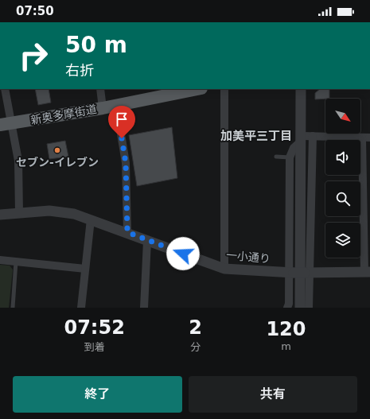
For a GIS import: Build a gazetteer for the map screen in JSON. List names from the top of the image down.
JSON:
{
  "streets": {
    "main road": ["新奥多摩街道"],
    "street": ["一小通り"]
  },
  "districts": ["加美平三丁目"],
  "places": ["セブン-イレブン"],
  "north": "bottom right",
  "page": {
    "status": "07:50",
    "turn": ["50 m", "右折"],
    "eta": [
      "07:52",
      "到着",
      "2",
      "分",
      "120",
      "m"
    ],
    "buttons": ["終了", "共有"]
  }
}
